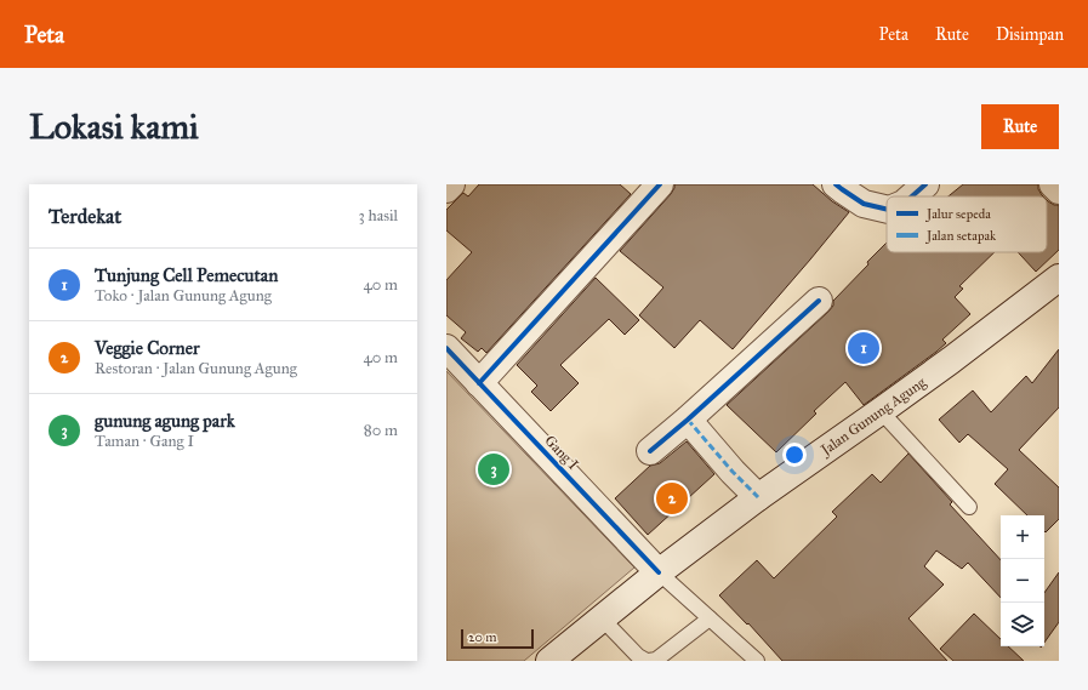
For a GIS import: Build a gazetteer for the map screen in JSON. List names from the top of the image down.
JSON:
{
  "streets": {
    "street": ["Jalan Gunung Agung", "Gang I"]
  },
  "crossings": [
    ["Jalan Gunung Agung", "Gang I"]
  ],
  "legend": ["Jalur sepeda", "Jalan setapak"],
  "scale_bar": "20 m",
  "page": {
    "header": "Peta",
    "nav": ["Peta", "Rute", "Disimpan"],
    "buttons": "Rute",
    "title": "Lokasi kami",
    "heading": ["Terdekat", "3 hasil"],
    "list": [
      {
        "mark": "1",
        "name": "Tunjung Cell Pemecutan",
        "note": "Toko · Jalan Gunung Agung",
        "value": "40 m"
      },
      {
        "mark": "2",
        "name": "Veggie Corner",
        "note": "Restoran · Jalan Gunung Agung",
        "value": "40 m"
      },
      {
        "mark": "3",
        "name": "gunung agung park",
        "note": "Taman · Gang I",
        "value": "80 m"
      }
    ],
    "pins": ["1", "3", "2"],
    "map_buttons": ["+", "−"],
    "scale": "20 m"
  }
}
